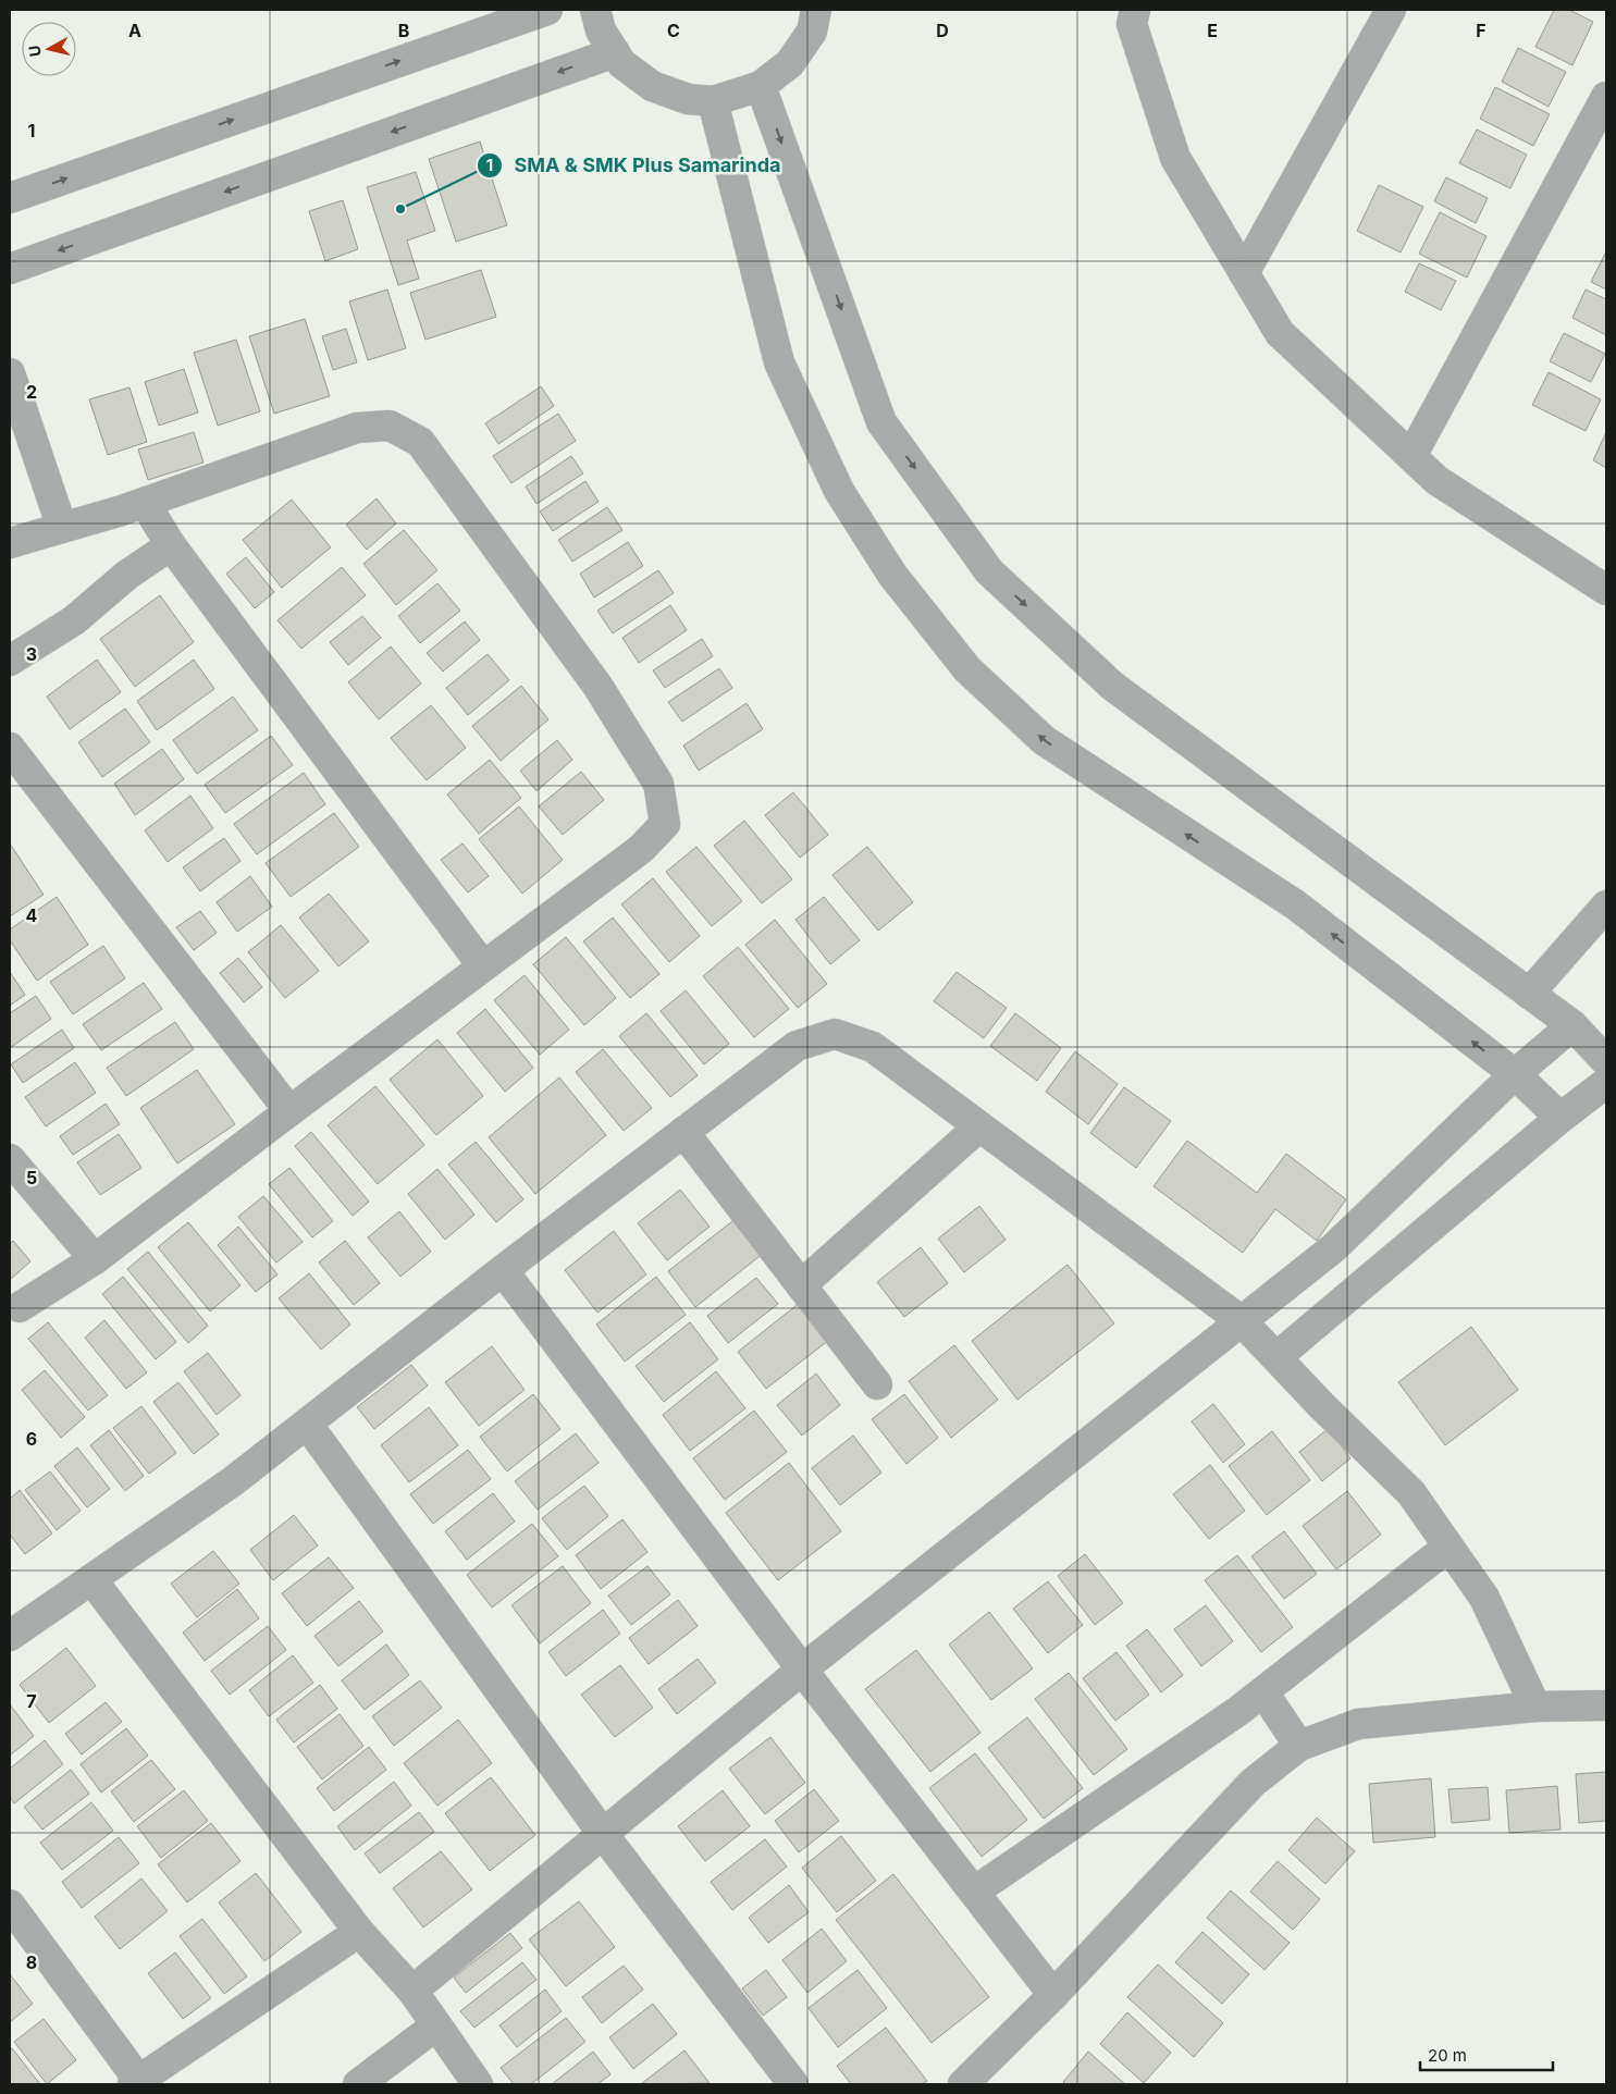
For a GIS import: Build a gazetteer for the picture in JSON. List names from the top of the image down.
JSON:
{
  "places": ["SMA & SMK Plus Samarinda"],
  "scale_bar": "20 m",
  "north": "left",
  "grid": {
    "columns": [
      "A",
      "B",
      "C",
      "D",
      "E",
      "F"
    ],
    "rows": [
      "1",
      "2",
      "3",
      "4",
      "5",
      "6",
      "7",
      "8"
    ]
  }
}
